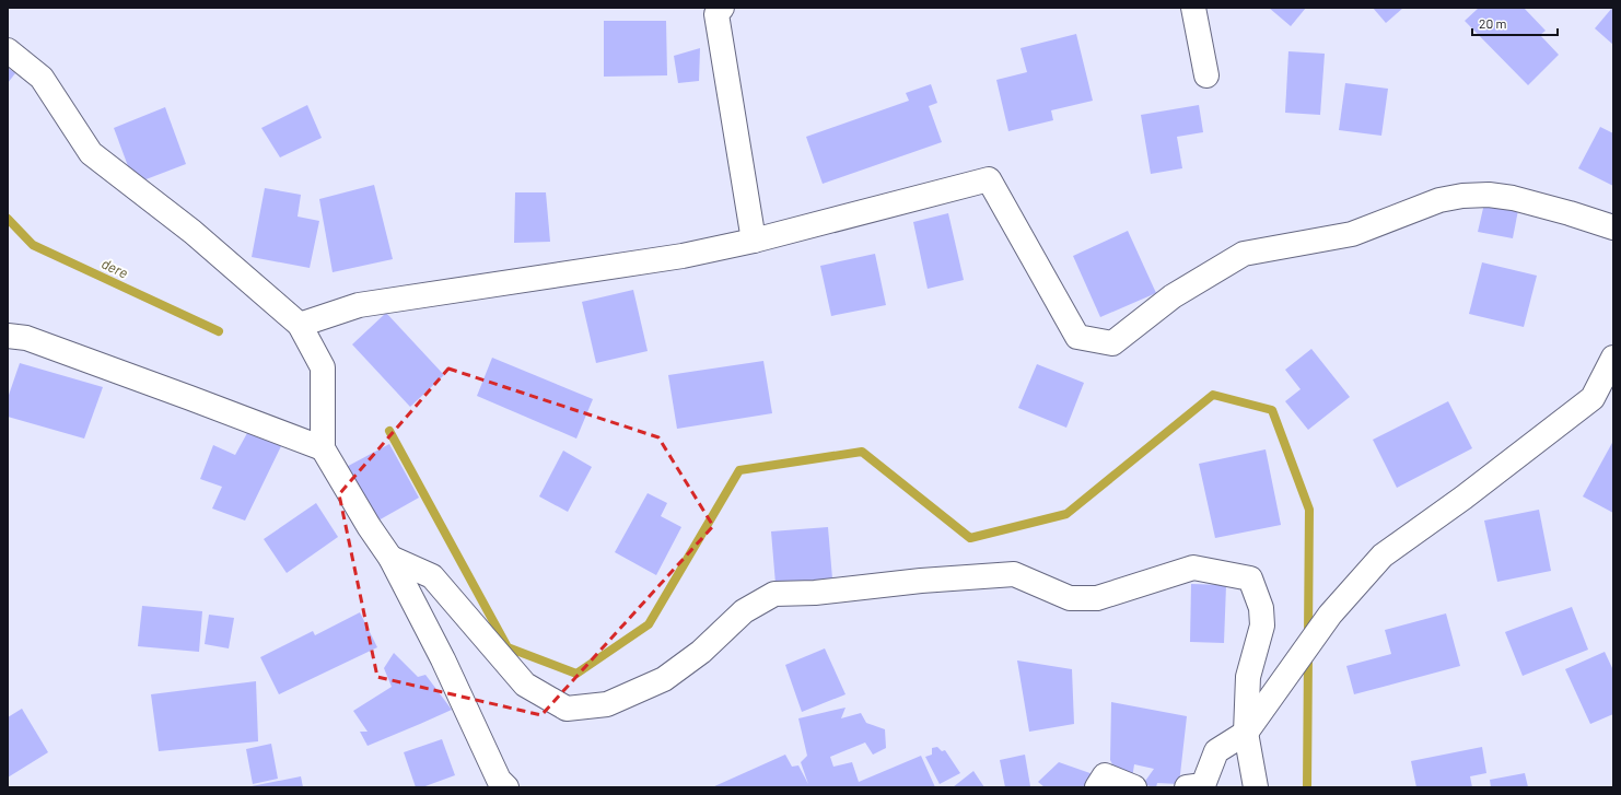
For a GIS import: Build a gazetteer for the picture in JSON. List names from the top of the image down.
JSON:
{
  "water": ["dere"],
  "scale_bar": "20 m"
}
